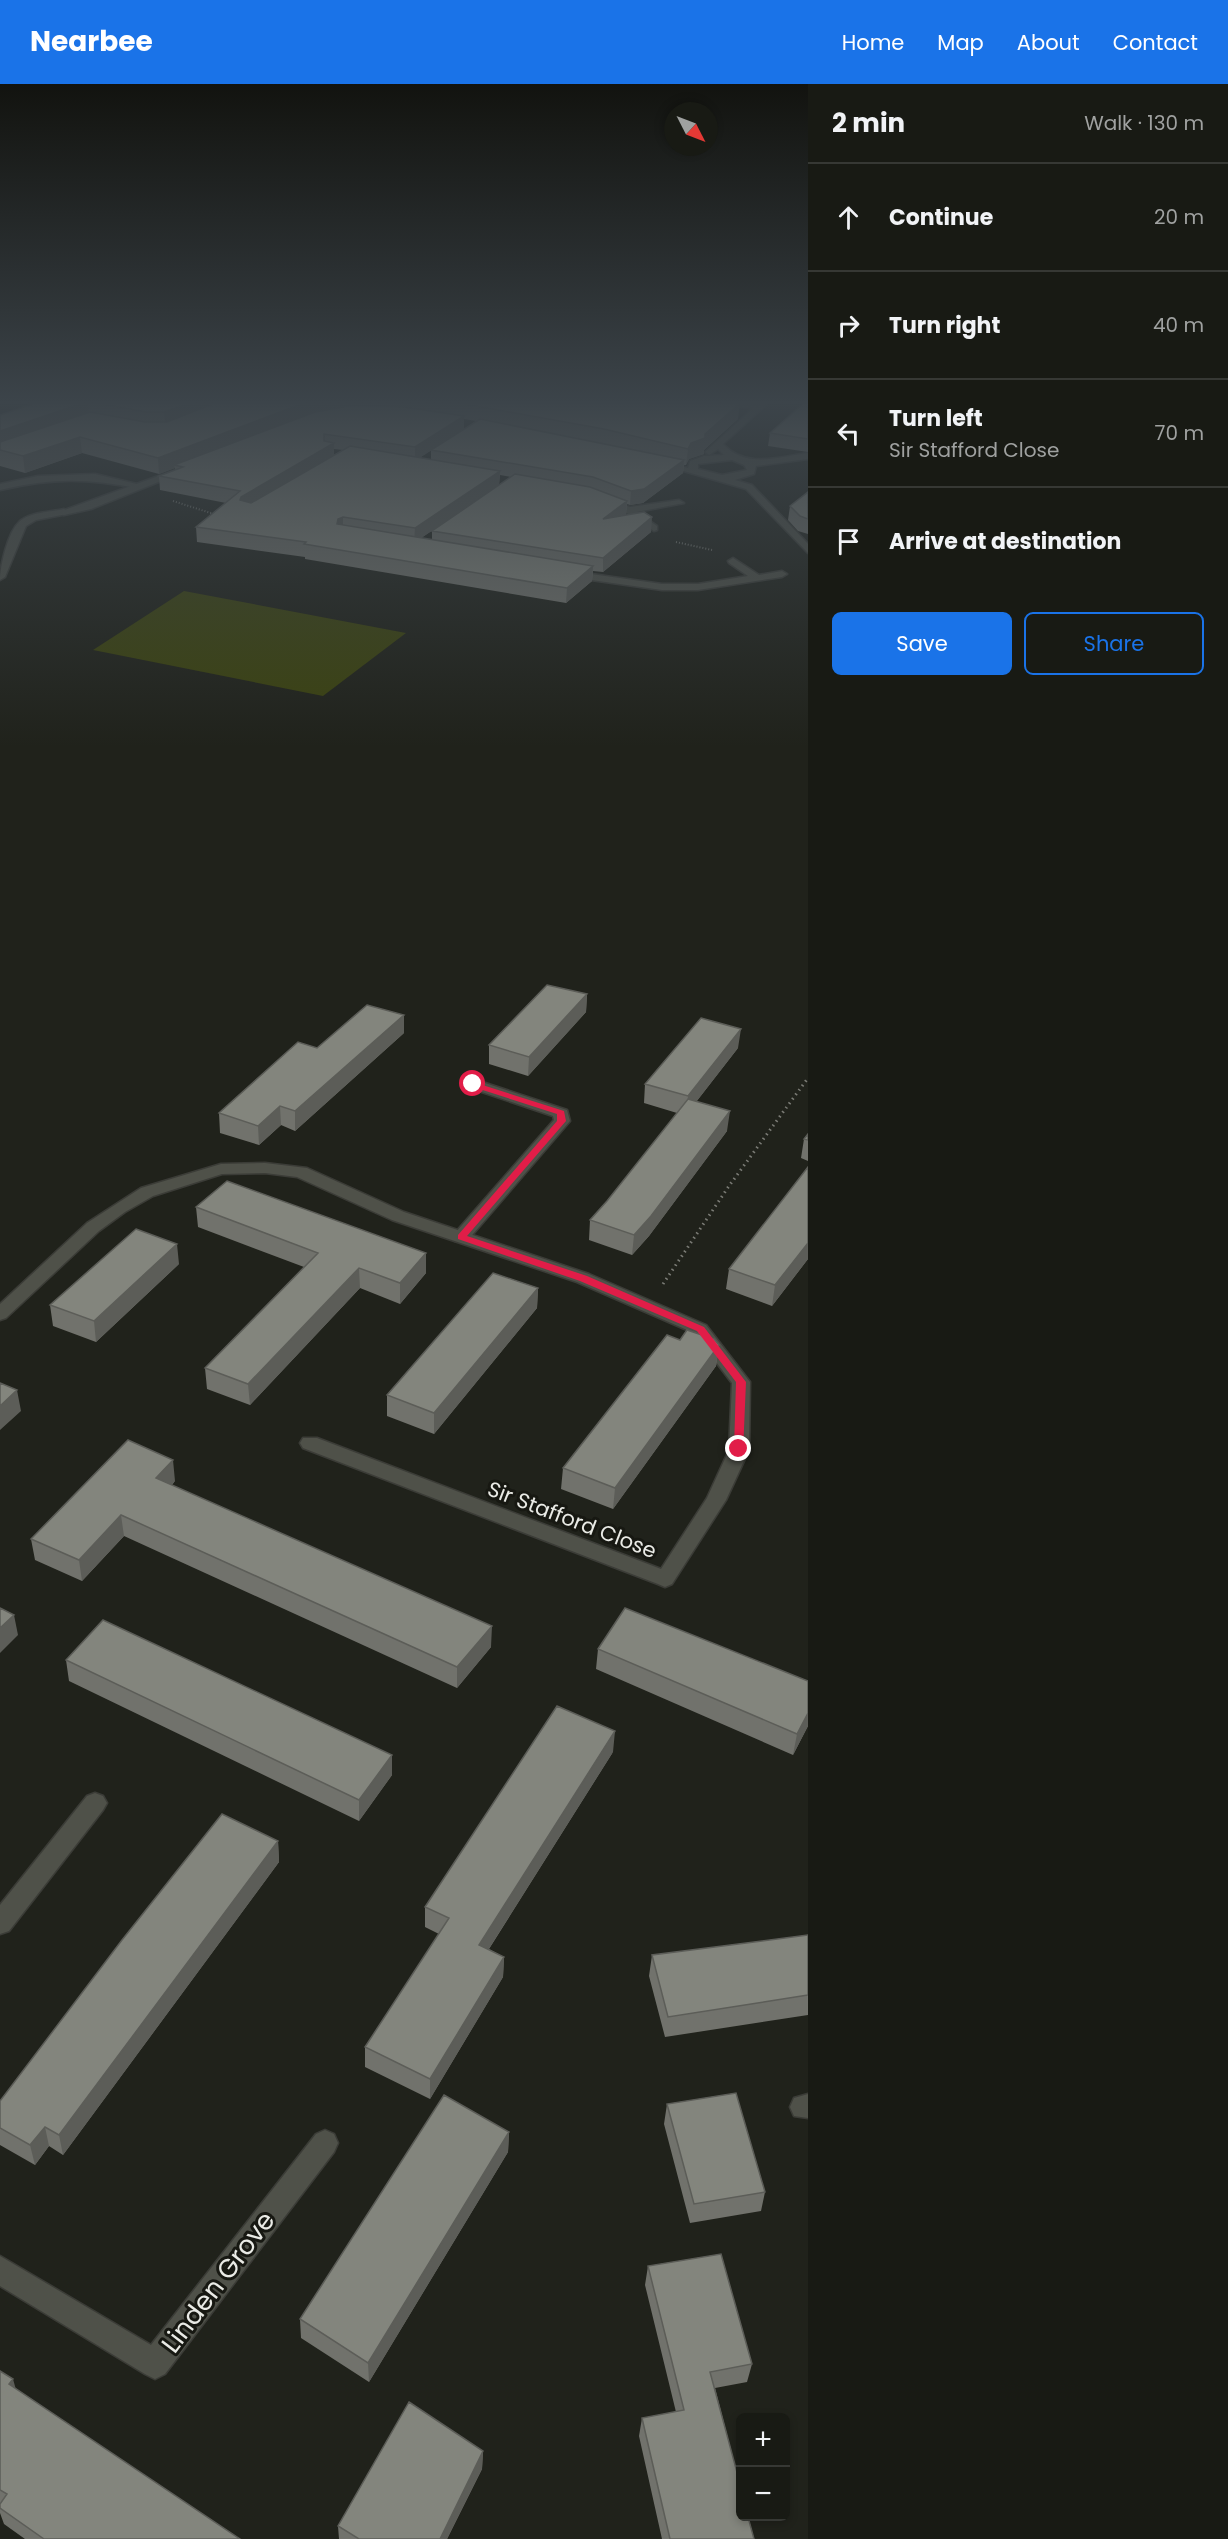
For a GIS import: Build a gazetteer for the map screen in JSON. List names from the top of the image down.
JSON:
{
  "streets": {
    "street": ["Sir Stafford Close", "Linden Grove"]
  },
  "north": "bottom right",
  "page": {
    "header": "Nearbee",
    "nav": [
      "Home",
      "Map",
      "About",
      "Contact"
    ],
    "heading": ["2 min", "Walk · 130 m"],
    "list": [
      ["Continue", "20 m"],
      ["Turn right", "40 m"],
      ["Turn left", "Sir Stafford Close", "70 m"],
      "Arrive at destination"
    ],
    "buttons": ["Save", "Share"],
    "map_buttons": ["+", "−"]
  }
}
